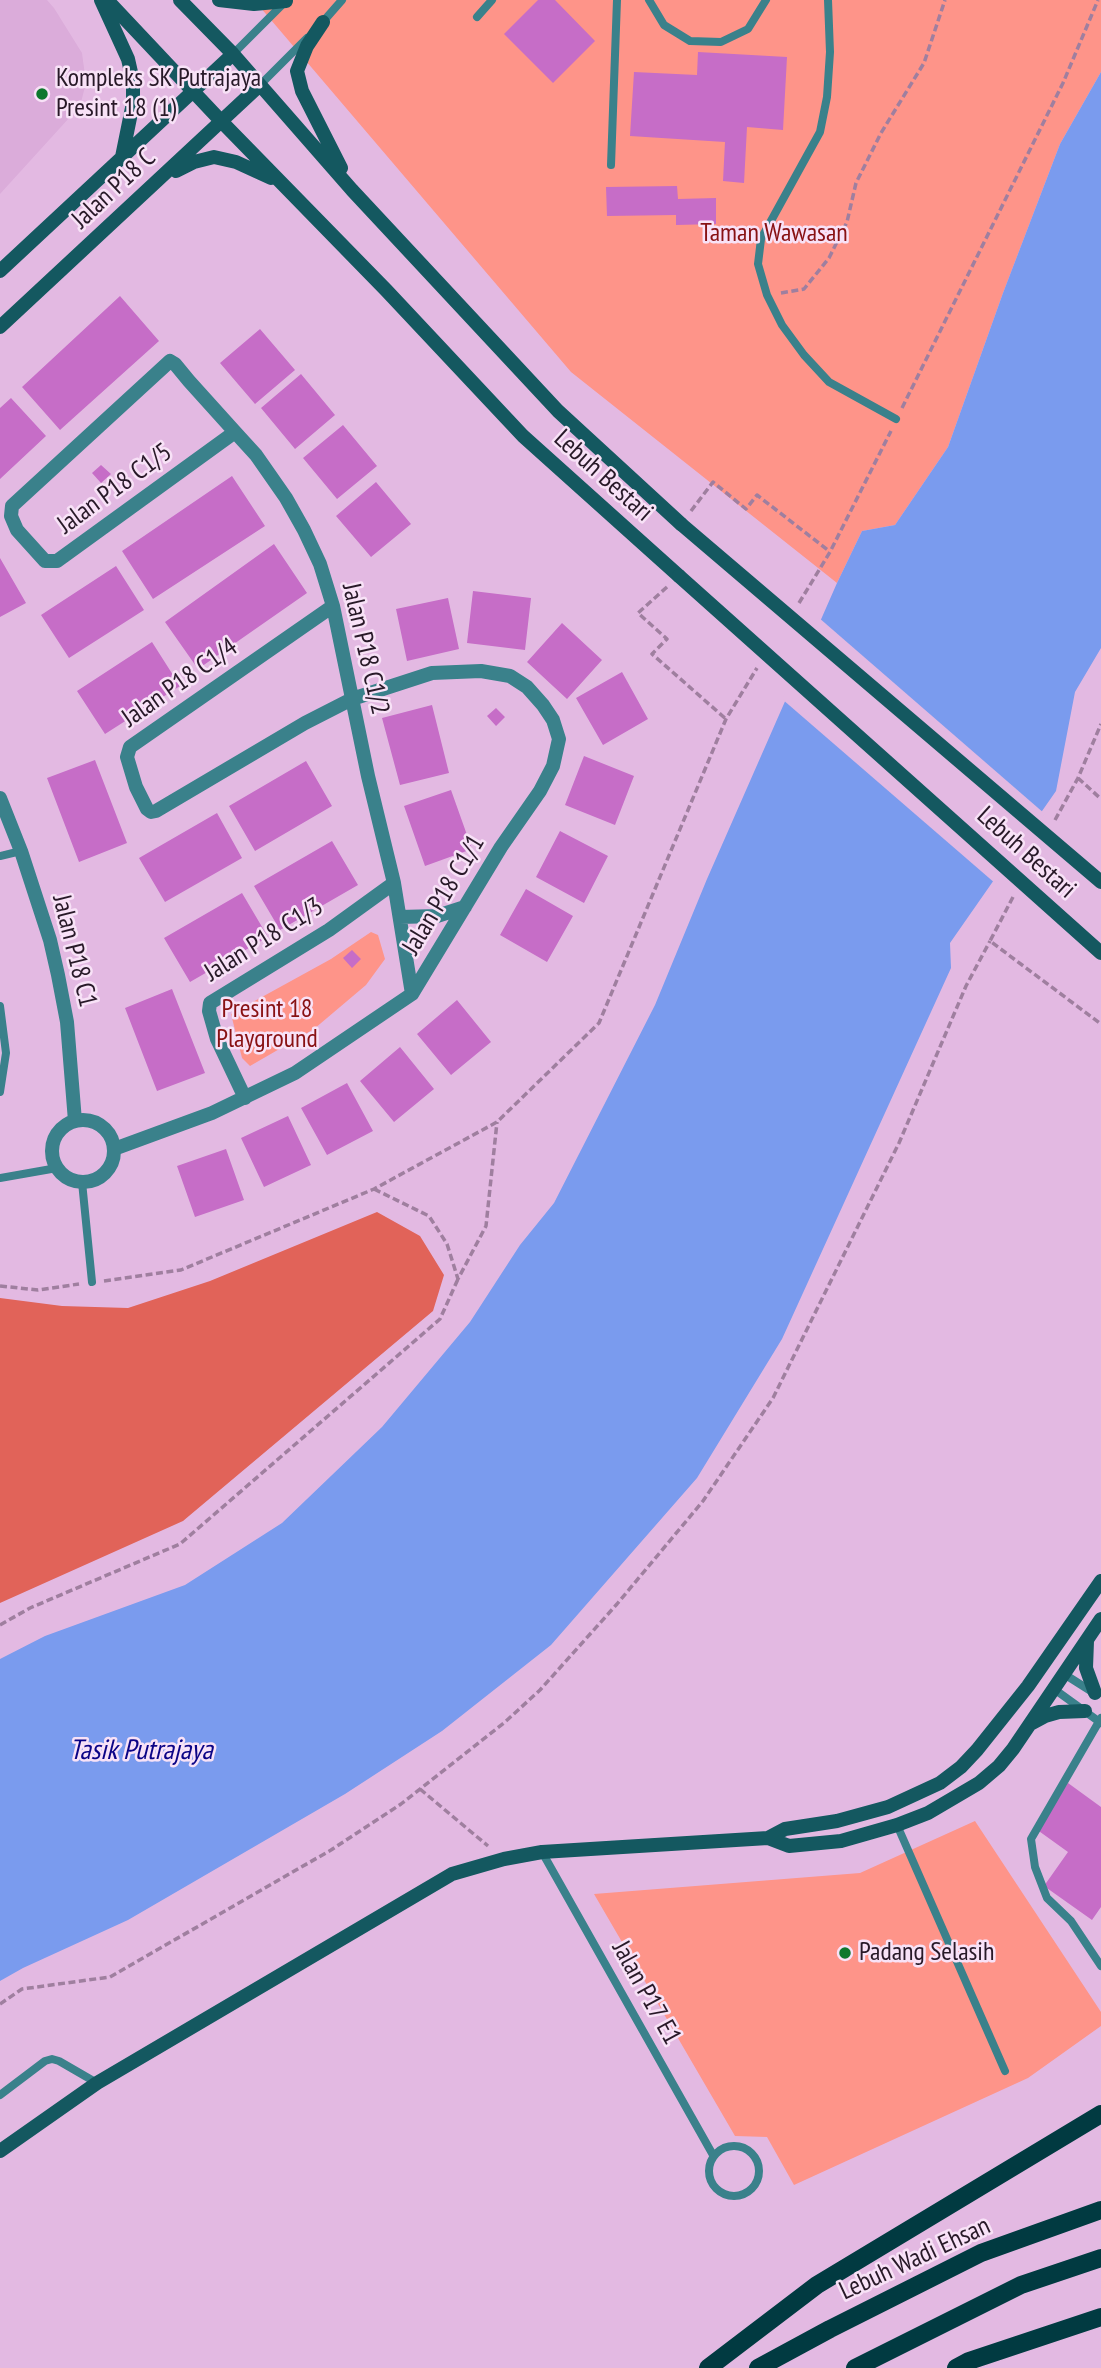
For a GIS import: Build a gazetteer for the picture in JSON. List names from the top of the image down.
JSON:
{
  "streets": {
    "main road": ["Jalan P18 C", "Lebuh Bestari", "Lebuh Wadi Ehsan"],
    "street": [
      "Jalan P18 C1/5",
      "Jalan P18 C1/2",
      "Jalan P18 C1/4",
      "Jalan P18 C1/1",
      "Jalan P18 C1/3",
      "Jalan P18 C1"
    ],
    "lane": ["Jalan P17 E1"]
  },
  "crossings": [
    ["Jalan P18 C", "Lebuh Bestari"],
    ["Jalan P18 C1/5", "Jalan P18 C1/2"],
    ["Jalan P18 C1/2", "Jalan P18 C1/4"],
    ["Jalan P18 C1/2", "Jalan P18 C1/1"],
    ["Jalan P18 C1/2", "Jalan P18 C1/3"],
    ["Jalan P18 C1/4", "Jalan P18 C1/1"],
    ["Jalan P18 C1/1", "Jalan P18 C1/3"],
    ["Jalan P18 C1/1", "Jalan P18 C1"]
  ],
  "water": ["Tasik Putrajaya"],
  "parks": ["Taman Wawasan", "Presint 18 Playground"],
  "places": ["Kompleks SK Putrajaya Presint 18 (1)", "Padang Selasih"]
}
